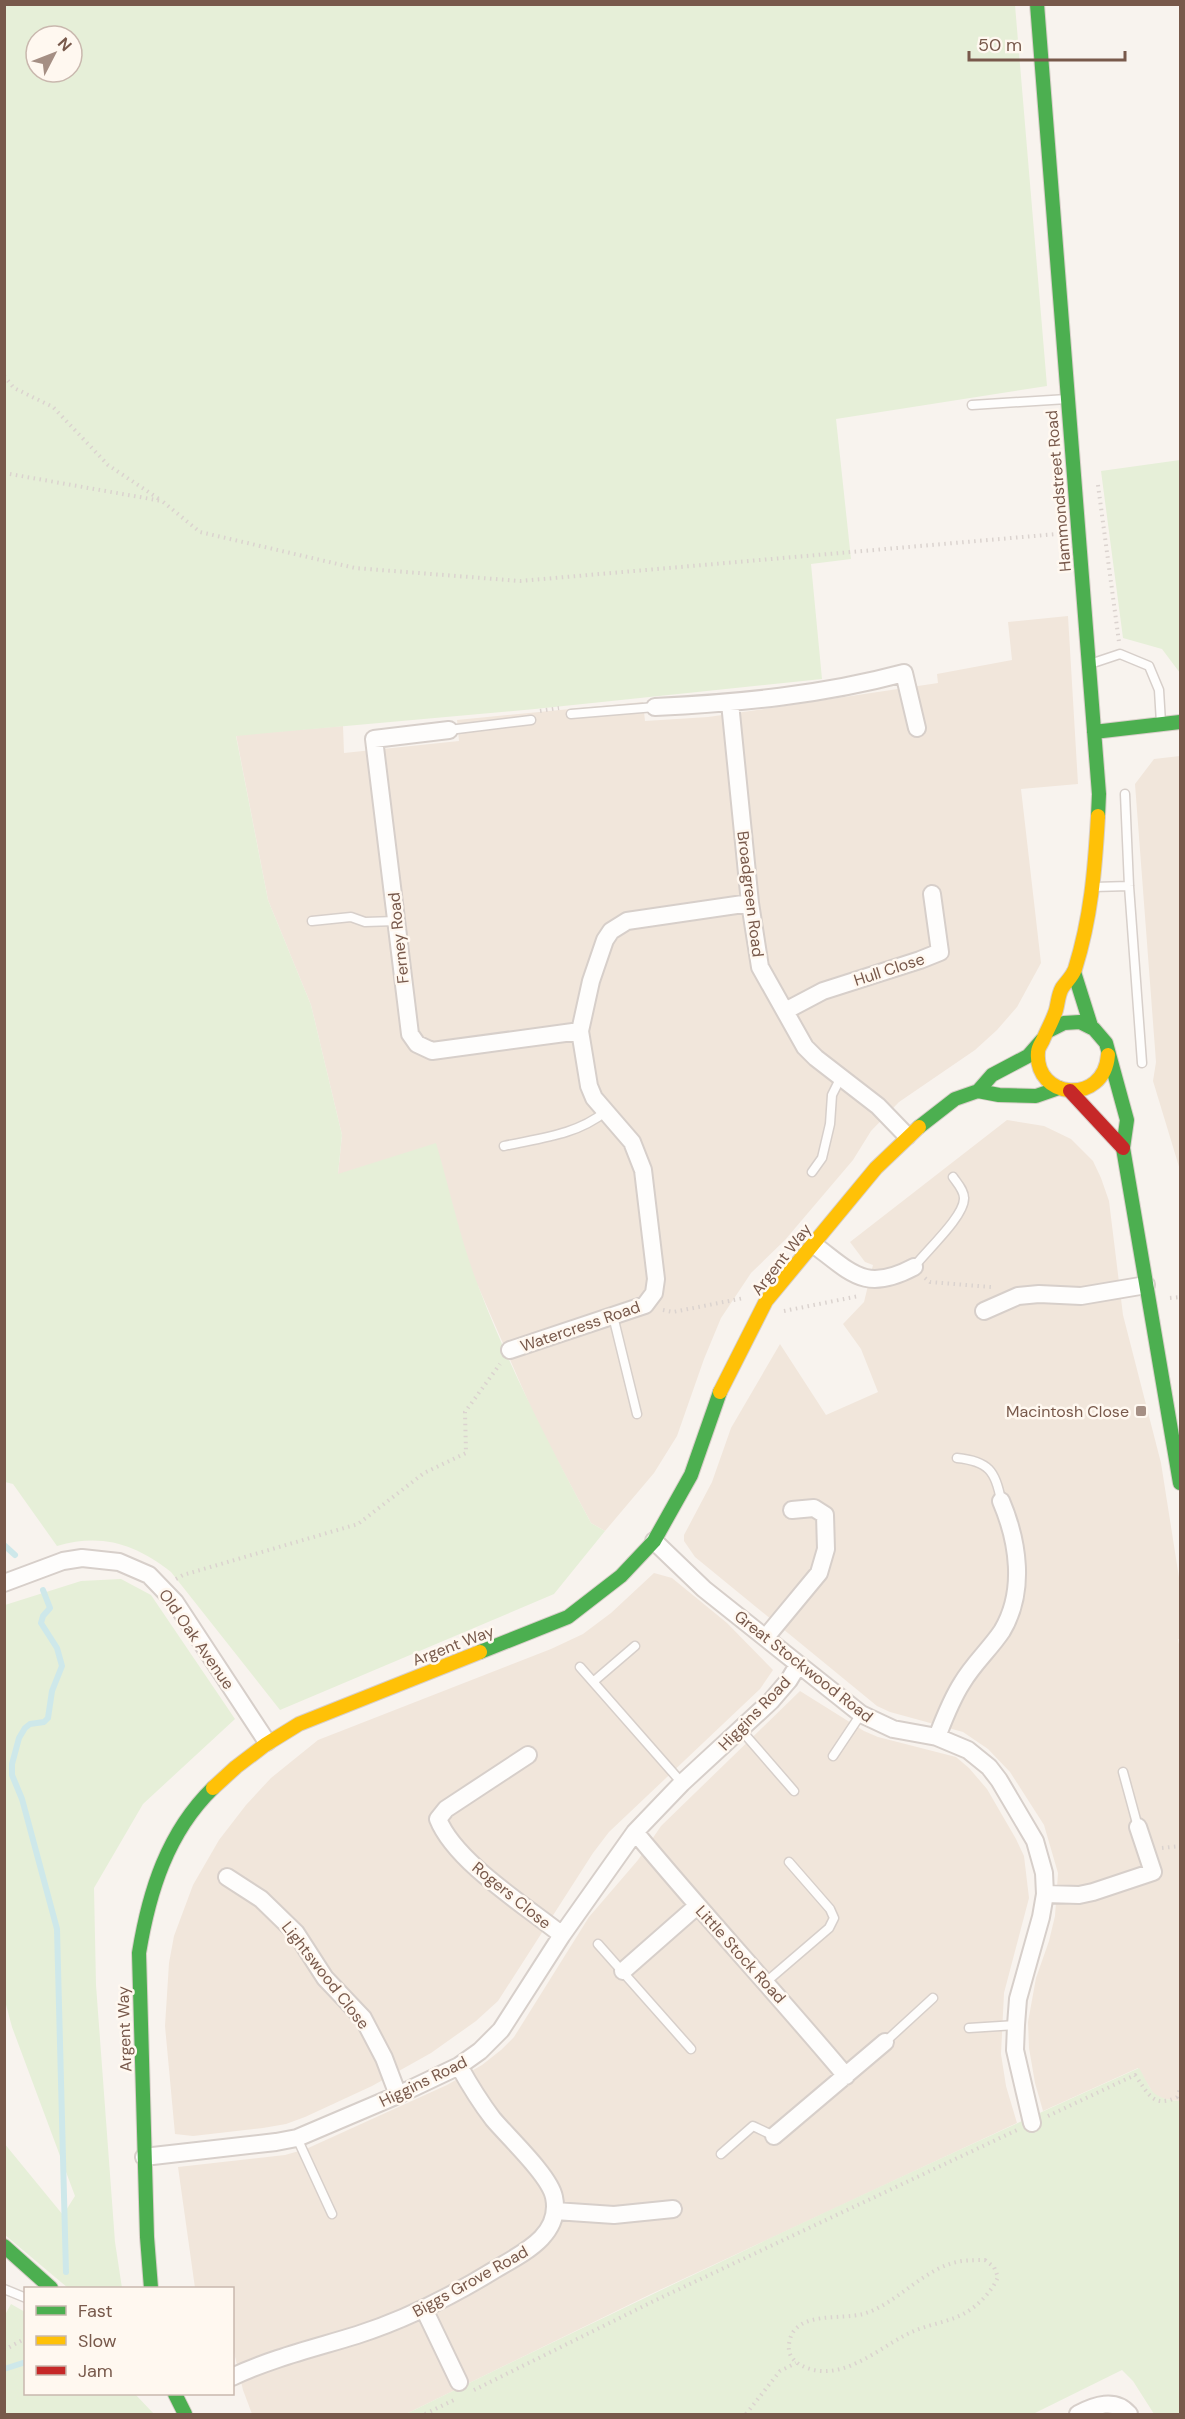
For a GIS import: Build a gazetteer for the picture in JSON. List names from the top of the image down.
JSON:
{
  "streets": {
    "street": [
      "Hammondstreet Road",
      "Broadgreen Road",
      "Ferney Road",
      "Hull Close",
      "Argent Way",
      "Watercress Road",
      "Old Oak Avenue",
      "Great Stockwood Road",
      "Higgins Road",
      "Rogers Close",
      "Little Stock Road",
      "Lightswood Close",
      "Biggs Grove Road"
    ]
  },
  "crossings": [
    ["Hammondstreet Road", "Argent Way"],
    ["Broadgreen Road", "Hull Close"],
    ["Broadgreen Road", "Argent Way"],
    ["Broadgreen Road", "Watercress Road"],
    ["Ferney Road", "Watercress Road"],
    ["Argent Way", "Old Oak Avenue"],
    ["Argent Way", "Great Stockwood Road"],
    ["Argent Way", "Higgins Road"],
    ["Great Stockwood Road", "Higgins Road"],
    ["Higgins Road", "Rogers Close"],
    ["Higgins Road", "Little Stock Road"],
    ["Higgins Road", "Lightswood Close"]
  ],
  "places": {
    "transit": ["Macintosh Close"]
  },
  "legend": ["Fast", "Slow", "Jam"],
  "scale_bar": "50 m",
  "north": "top right"
}
